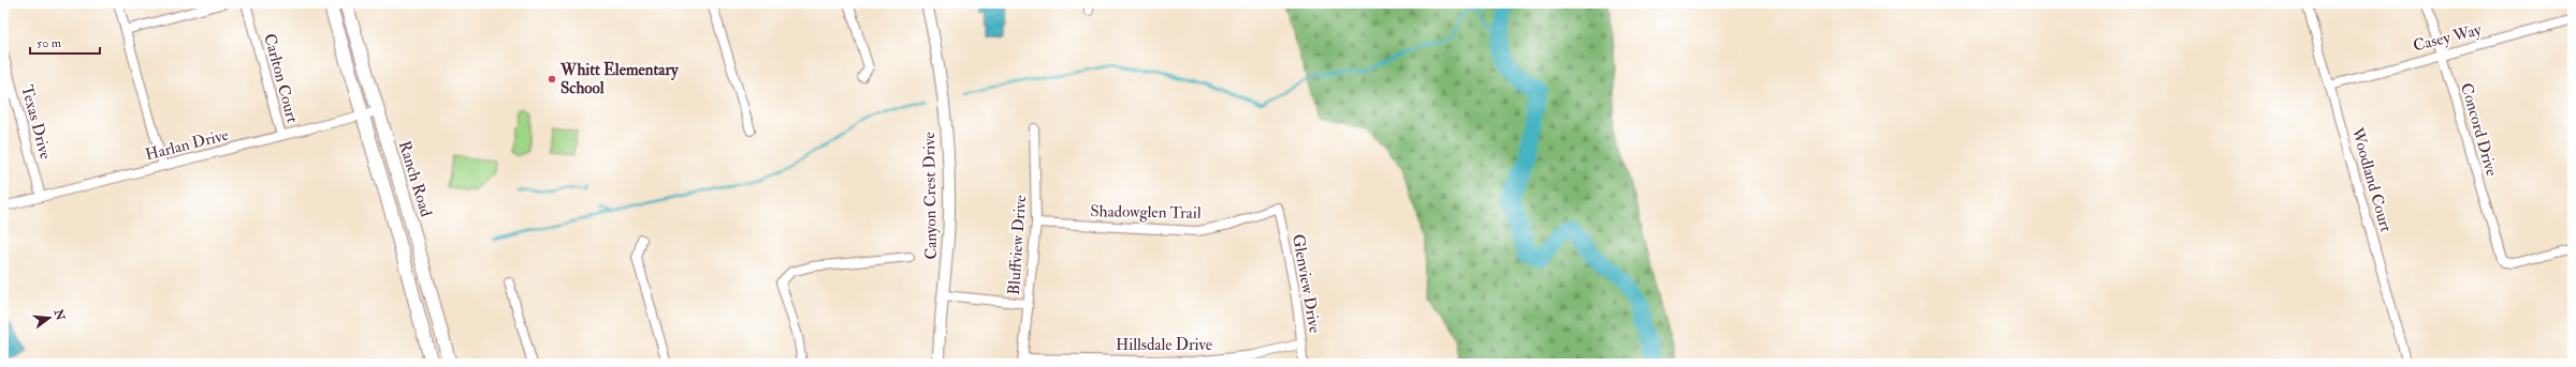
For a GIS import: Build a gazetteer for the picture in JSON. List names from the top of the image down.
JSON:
{
  "streets": {
    "main road": ["Ranch Road"],
    "street": [
      "Casey Way",
      "Carlton Court",
      "Texas Drive",
      "Concord Drive",
      "Harlan Drive",
      "Woodland Court",
      "Canyon Crest Drive",
      "Shadowglen Trail",
      "Bluffview Drive",
      "Glenview Drive",
      "Hillsdale Drive"
    ]
  },
  "crossings": [
    ["Casey Way", "Concord Drive"],
    ["Casey Way", "Woodland Court"],
    ["Carlton Court", "Harlan Drive"],
    ["Texas Drive", "Harlan Drive"],
    ["Harlan Drive", "Ranch Road"],
    ["Shadowglen Trail", "Bluffview Drive"],
    ["Shadowglen Trail", "Glenview Drive"],
    ["Bluffview Drive", "Hillsdale Drive"],
    ["Glenview Drive", "Hillsdale Drive"]
  ],
  "places": ["Whitt Elementary School"],
  "scale_bar": "50 m",
  "north": "right"
}
